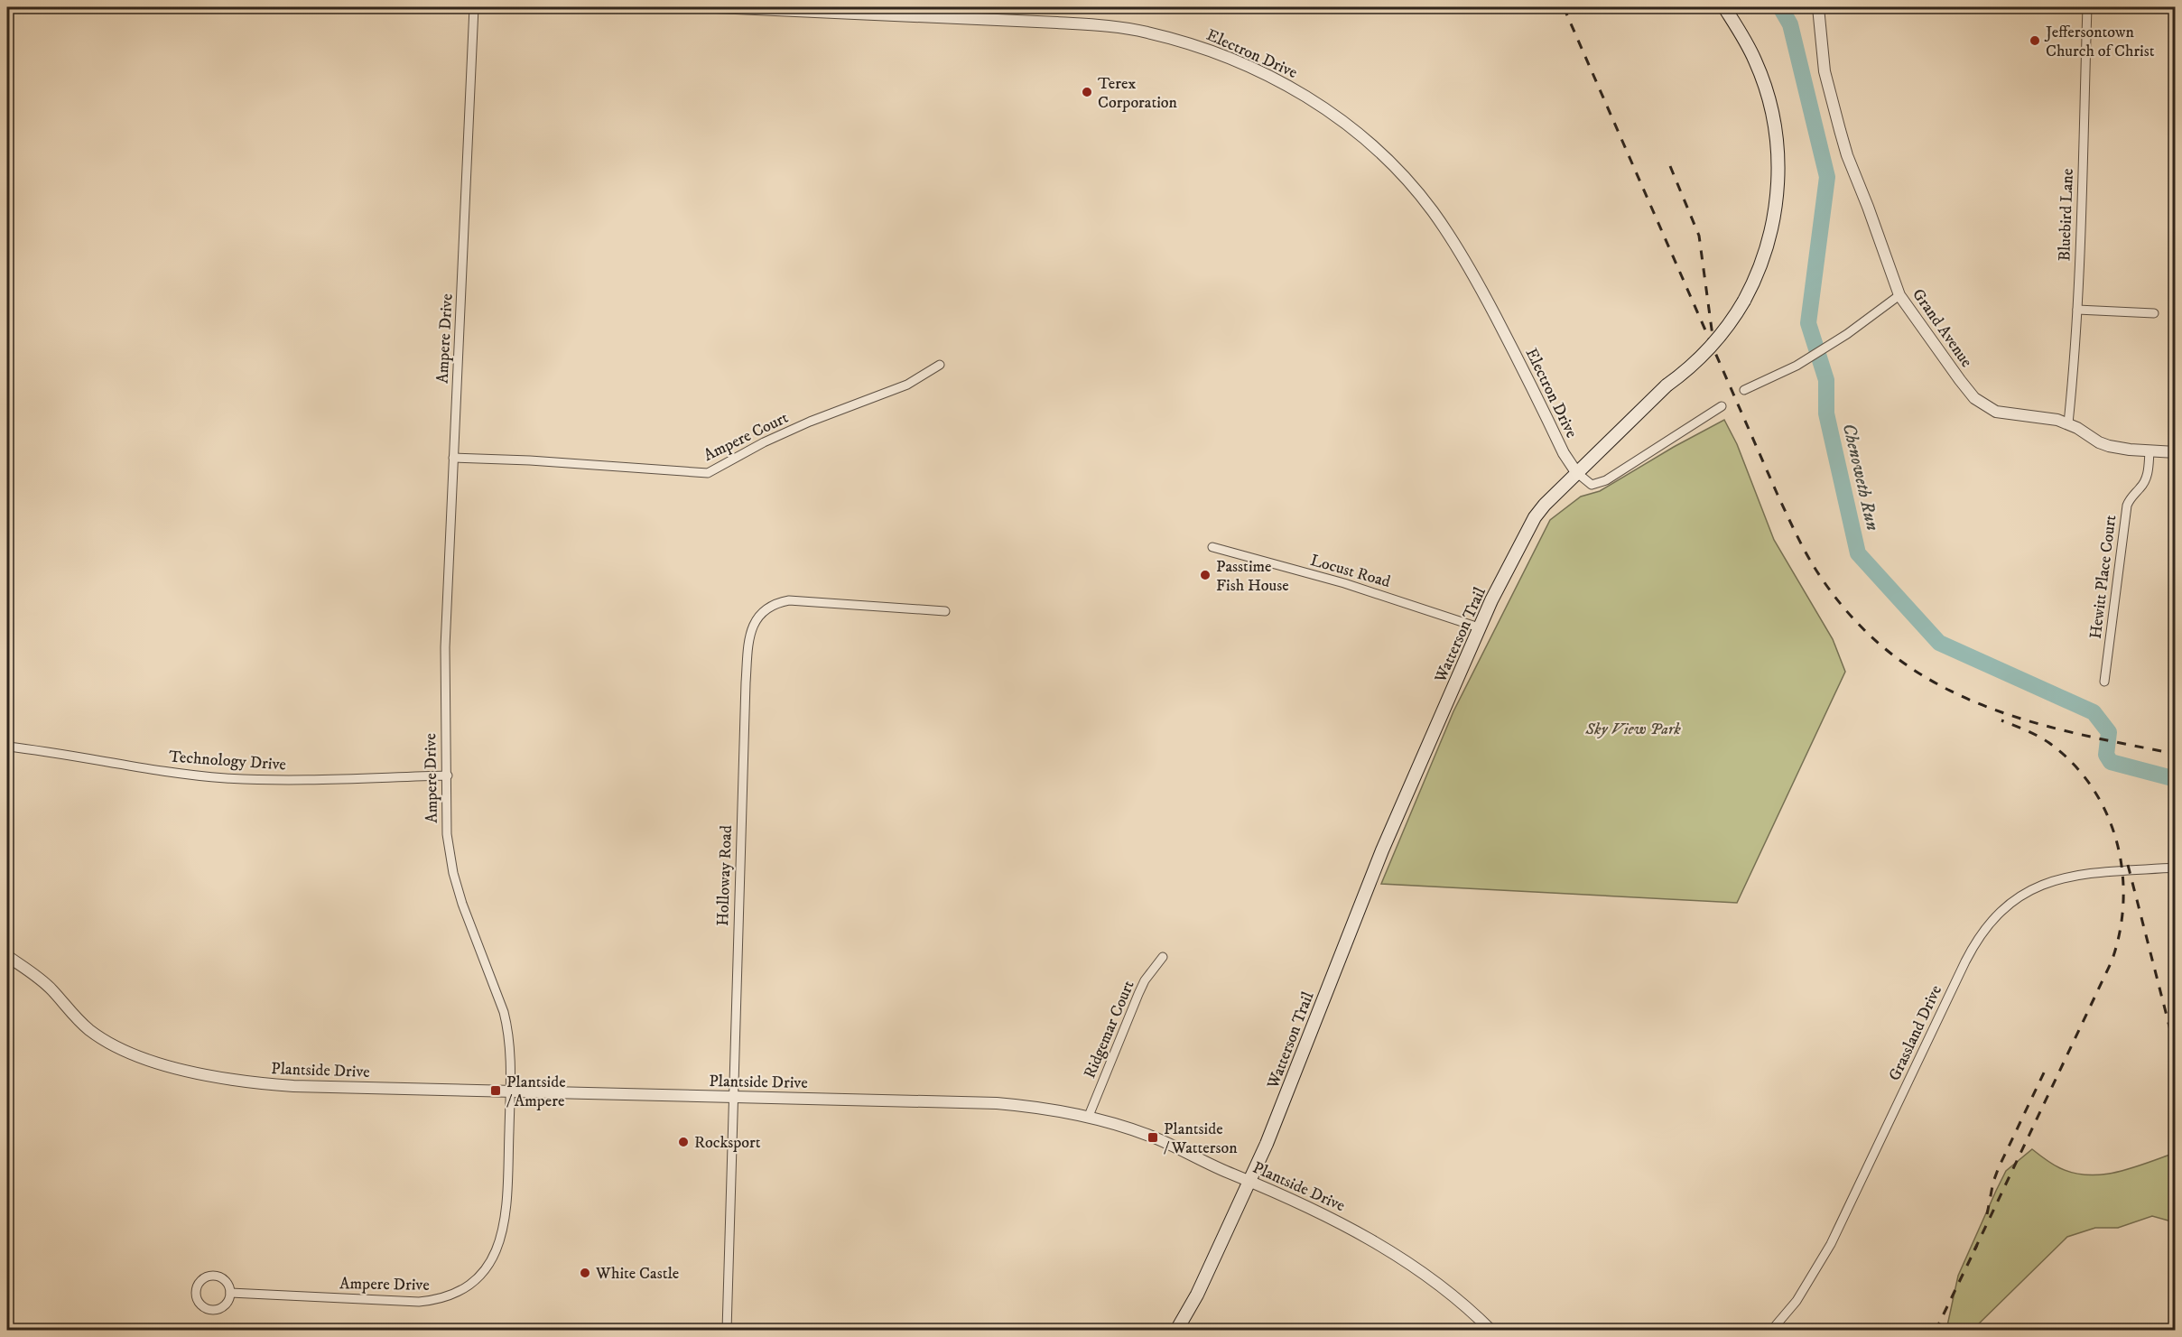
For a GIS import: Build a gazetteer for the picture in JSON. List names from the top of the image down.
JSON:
{
  "streets": {
    "main road": ["Watterson Trail"],
    "street": [
      "Electron Drive",
      "Bluebird Lane",
      "Grand Avenue",
      "Ampere Drive",
      "Ampere Court",
      "Locust Road",
      "Hewitt Place Court",
      "Technology Drive",
      "Holloway Road",
      "Ridgemar Court",
      "Grassland Drive",
      "Plantside Drive"
    ]
  },
  "crossings": [
    ["Electron Drive", "Watterson Trail"],
    ["Bluebird Lane", "Grand Avenue"],
    ["Grand Avenue", "Hewitt Place Court"],
    ["Ampere Drive", "Ampere Court"],
    ["Ampere Drive", "Technology Drive"],
    ["Ampere Drive", "Plantside Drive"],
    ["Locust Road", "Watterson Trail"],
    ["Watterson Trail", "Plantside Drive"],
    ["Holloway Road", "Plantside Drive"],
    ["Ridgemar Court", "Plantside Drive"]
  ],
  "water": ["Chenoweth Run"],
  "parks": ["Sky View Park"],
  "places": {
    "other": [
      "Jeffersontown Church of Christ",
      "Terex Corporation",
      "Passtime Fish House",
      "Rocksport",
      "White Castle"
    ],
    "transit": ["Plantside / Ampere", "Plantside / Watterson"]
  }
}
